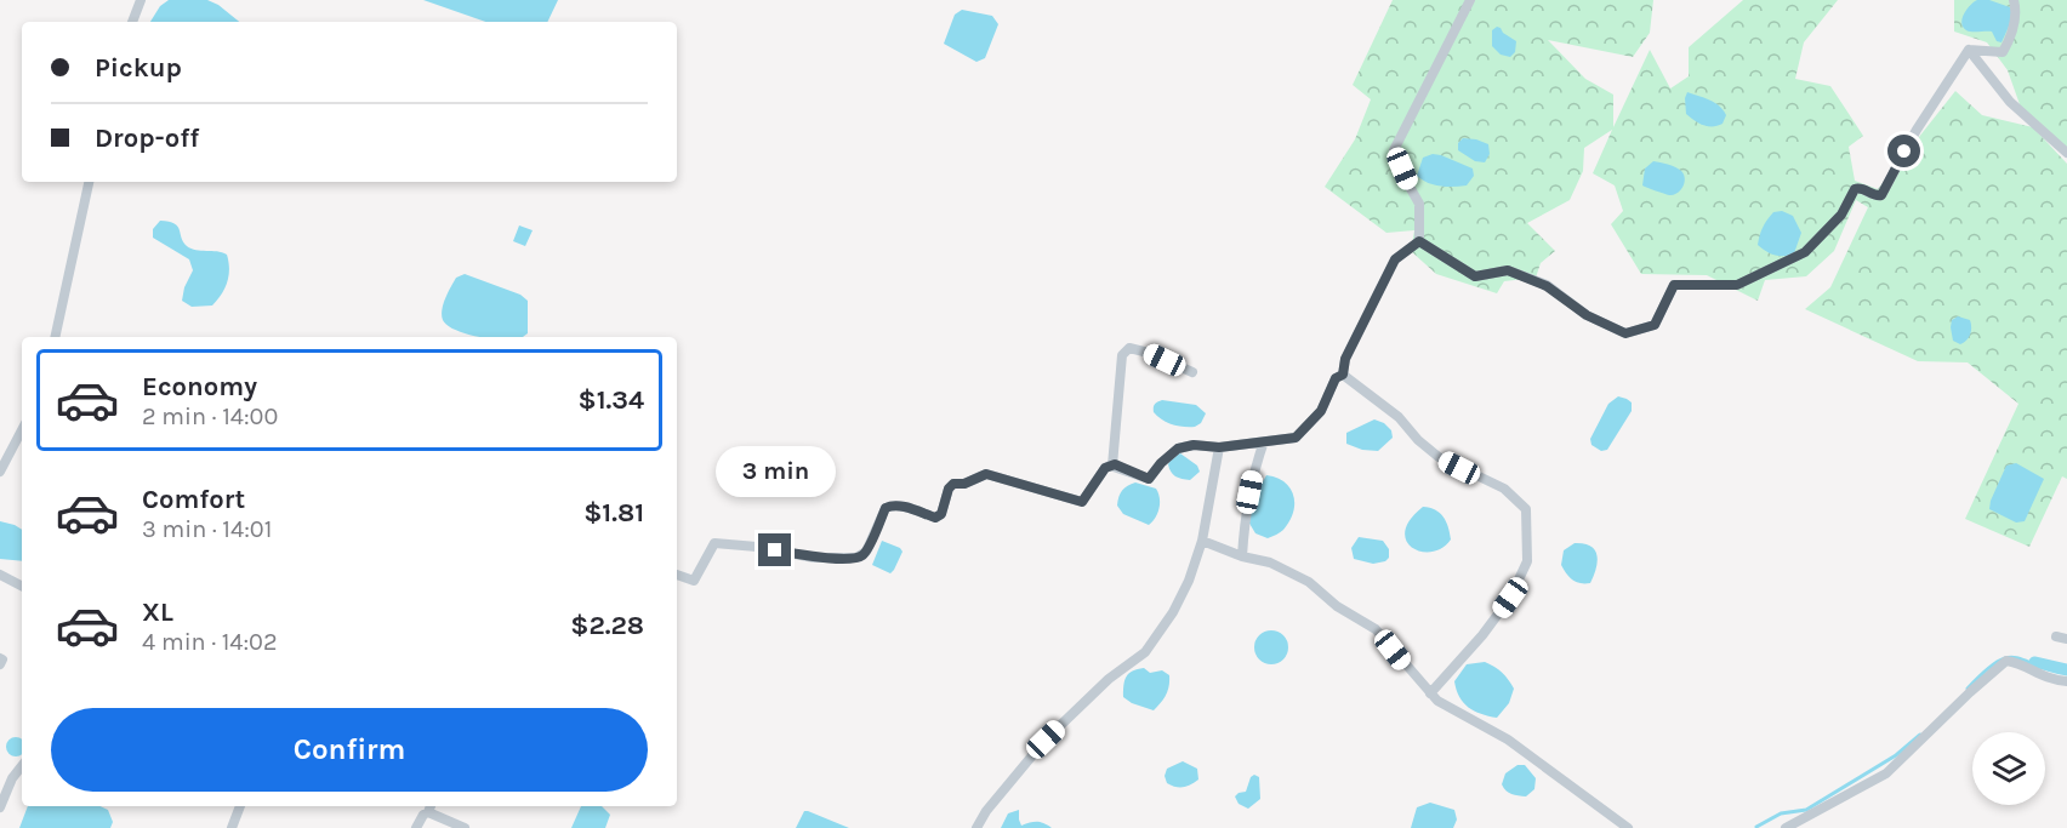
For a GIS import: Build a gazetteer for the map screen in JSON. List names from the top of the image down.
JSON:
{
  "page": {
    "banner": ["Pickup", "Drop-off"],
    "list": [
      {
        "name": "Economy",
        "note": "2 min · 14:00",
        "value": "$1.34"
      },
      {
        "name": "Comfort",
        "note": "3 min · 14:01",
        "value": "$1.81"
      },
      {
        "name": "XL",
        "note": "4 min · 14:02",
        "value": "$2.28"
      }
    ],
    "bubble": "3 min",
    "buttons": "Confirm"
  }
}
